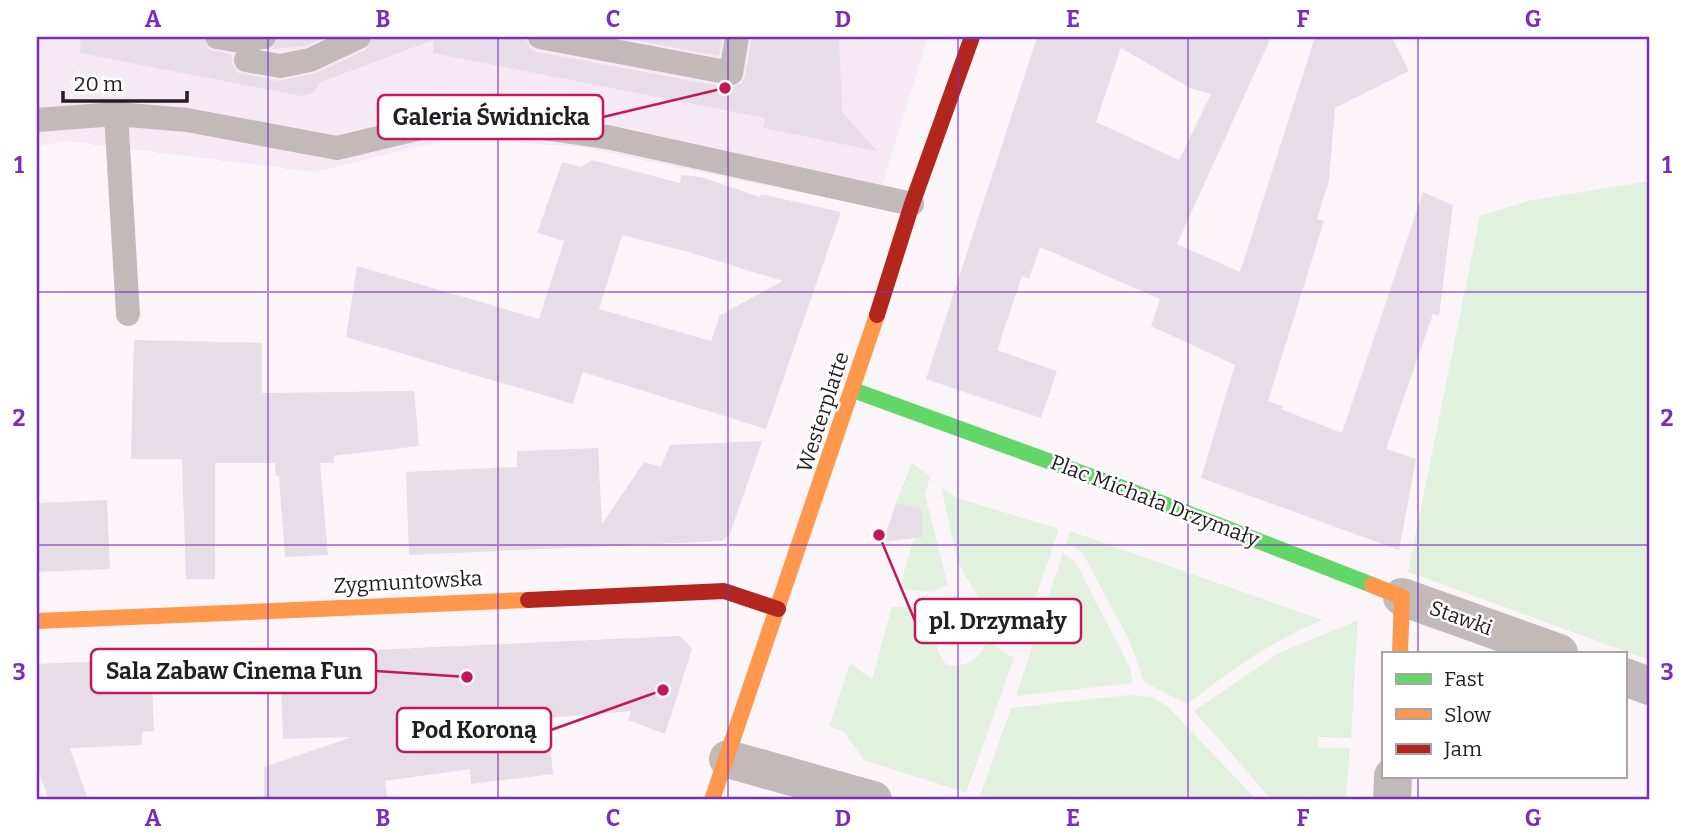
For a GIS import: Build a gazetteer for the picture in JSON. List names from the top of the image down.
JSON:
{
  "streets": {
    "street": [
      "Westerplatte",
      "Plac Michała Drzymały",
      "Zygmuntowska",
      "Stawki"
    ]
  },
  "crossings": [
    ["Westerplatte", "Plac Michała Drzymały"],
    ["Westerplatte", "Zygmuntowska"],
    ["Plac Michała Drzymały", "Stawki"]
  ],
  "places": [
    "Galeria Świdnicka",
    "pl. Drzymały",
    "Sala Zabaw Cinema Fun",
    "Pod Koroną"
  ],
  "legend": ["Fast", "Slow", "Jam"],
  "scale_bar": "20 m",
  "grid": {
    "columns": [
      "A",
      "B",
      "C",
      "D",
      "E",
      "F",
      "G"
    ],
    "rows": ["1", "2", "3"]
  }
}
